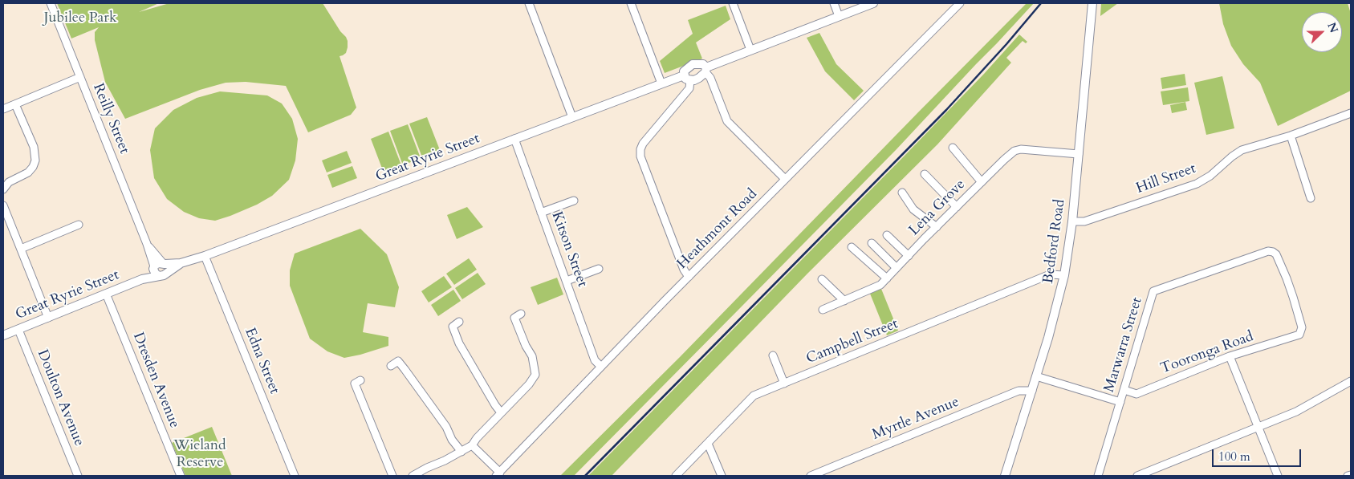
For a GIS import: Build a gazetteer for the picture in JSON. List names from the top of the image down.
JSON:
{
  "streets": {
    "main road": ["Great Ryrie Street", "Bedford Road"],
    "street": [
      "Reilly Street",
      "Hill Street",
      "Lena Grove",
      "Heathmont Road",
      "Kitson Street",
      "Campbell Street",
      "Marwarra Street",
      "Tooronga Road",
      "Edna Street",
      "Dresden Avenue",
      "Doulton Avenue",
      "Myrtle Avenue"
    ]
  },
  "crossings": [
    ["Reilly Street", "Great Ryrie Street"],
    ["Great Ryrie Street", "Kitson Street"],
    ["Great Ryrie Street", "Edna Street"],
    ["Great Ryrie Street", "Dresden Avenue"],
    ["Great Ryrie Street", "Doulton Avenue"],
    ["Hill Street", "Bedford Road"],
    ["Lena Grove", "Bedford Road"],
    ["Heathmont Road", "Kitson Street"],
    ["Bedford Road", "Campbell Street"],
    ["Bedford Road", "Myrtle Avenue"],
    ["Marwarra Street", "Tooronga Road"]
  ],
  "parks": ["Jubilee Park", "Wieland Reserve"],
  "scale_bar": "100 m",
  "north": "right"
}
